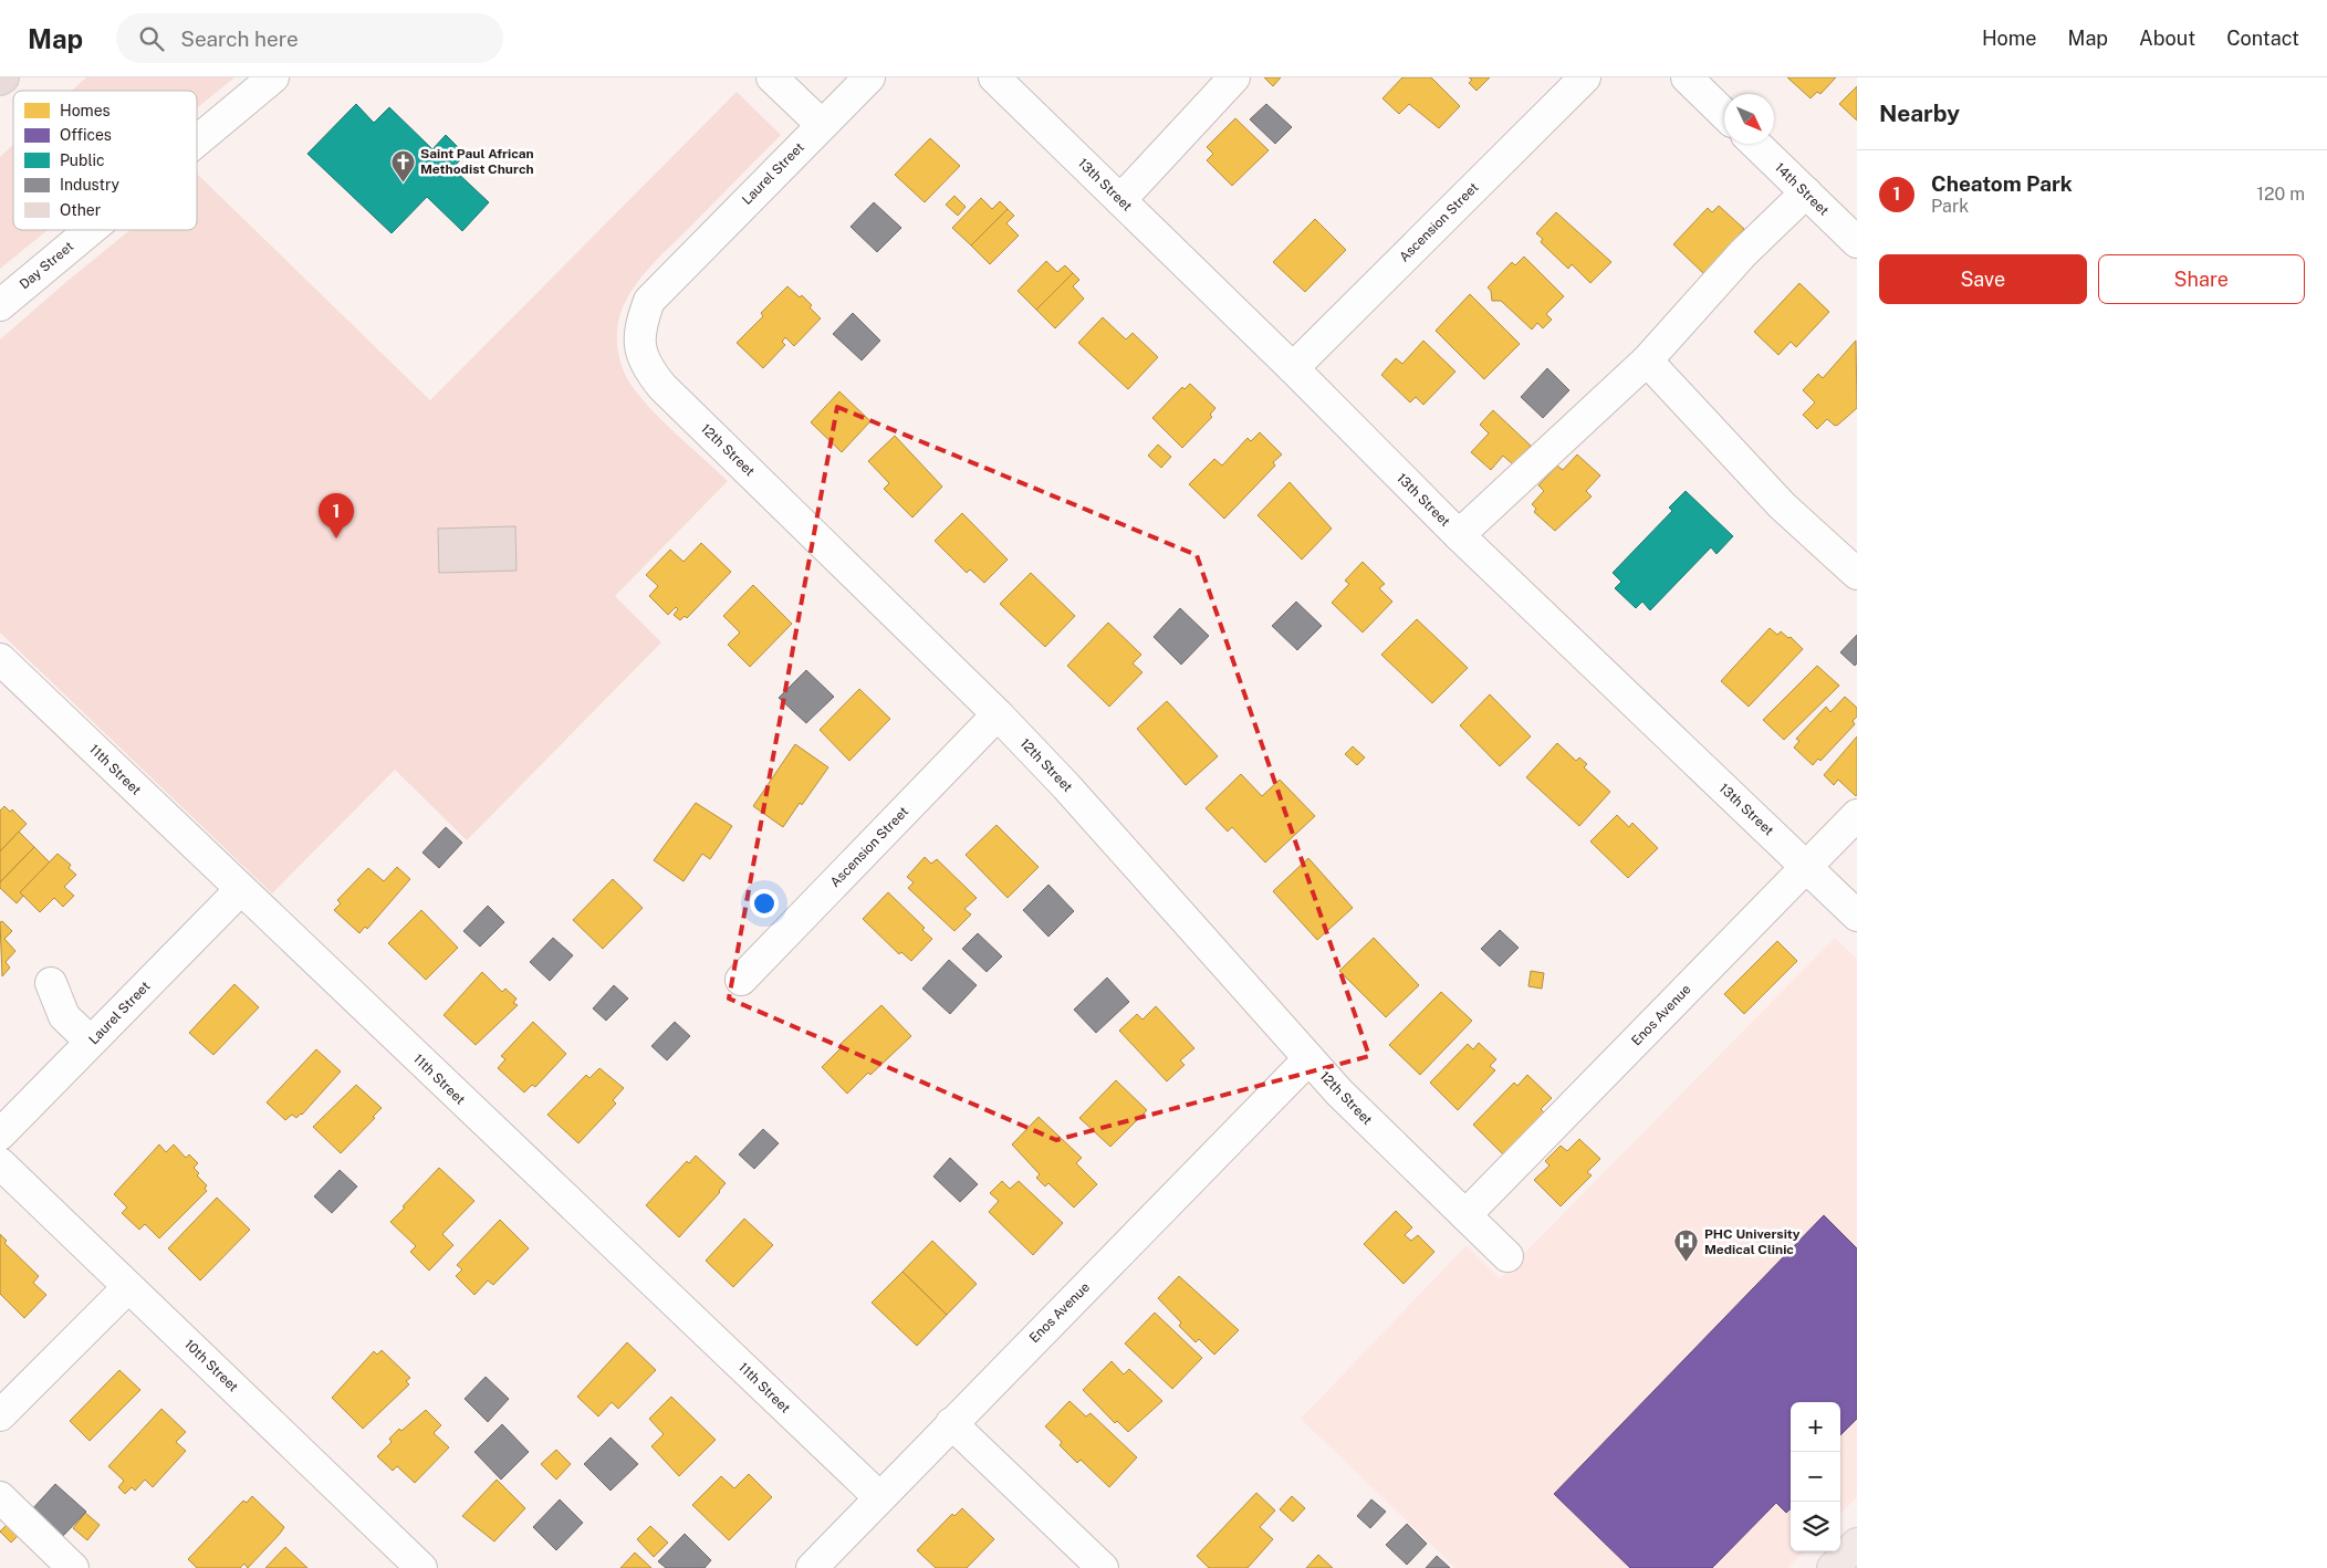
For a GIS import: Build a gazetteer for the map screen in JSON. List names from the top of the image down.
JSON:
{
  "streets": {
    "street": [
      "Laurel Street",
      "13th Street",
      "14th Street",
      "Ascension Street",
      "Day Street",
      "12th Street",
      "11th Street",
      "Enos Avenue",
      "10th Street"
    ]
  },
  "crossings": [
    ["Laurel Street", "12th Street"],
    ["Laurel Street", "11th Street"],
    ["13th Street", "Ascension Street"],
    ["13th Street", "Enos Avenue"],
    ["Ascension Street", "12th Street"],
    ["12th Street", "Enos Avenue"],
    ["11th Street", "Enos Avenue"]
  ],
  "places": {
    "church": ["Saint Paul African Methodist Church"],
    "hospital": ["PHC University Medical Clinic"]
  },
  "legend": [
    "Homes",
    "Offices",
    "Public",
    "Industry",
    "Other"
  ],
  "north": "bottom right",
  "page": {
    "header": "Map",
    "search": "Search here",
    "nav": [
      "Home",
      "Map",
      "About",
      "Contact"
    ],
    "heading": "Nearby",
    "list": [
      {
        "mark": "1",
        "name": "Cheatom Park",
        "note": "Park",
        "value": "120 m"
      }
    ],
    "buttons": ["Save", "Share"],
    "pins": "1",
    "map_buttons": ["+", "−"]
  }
}
